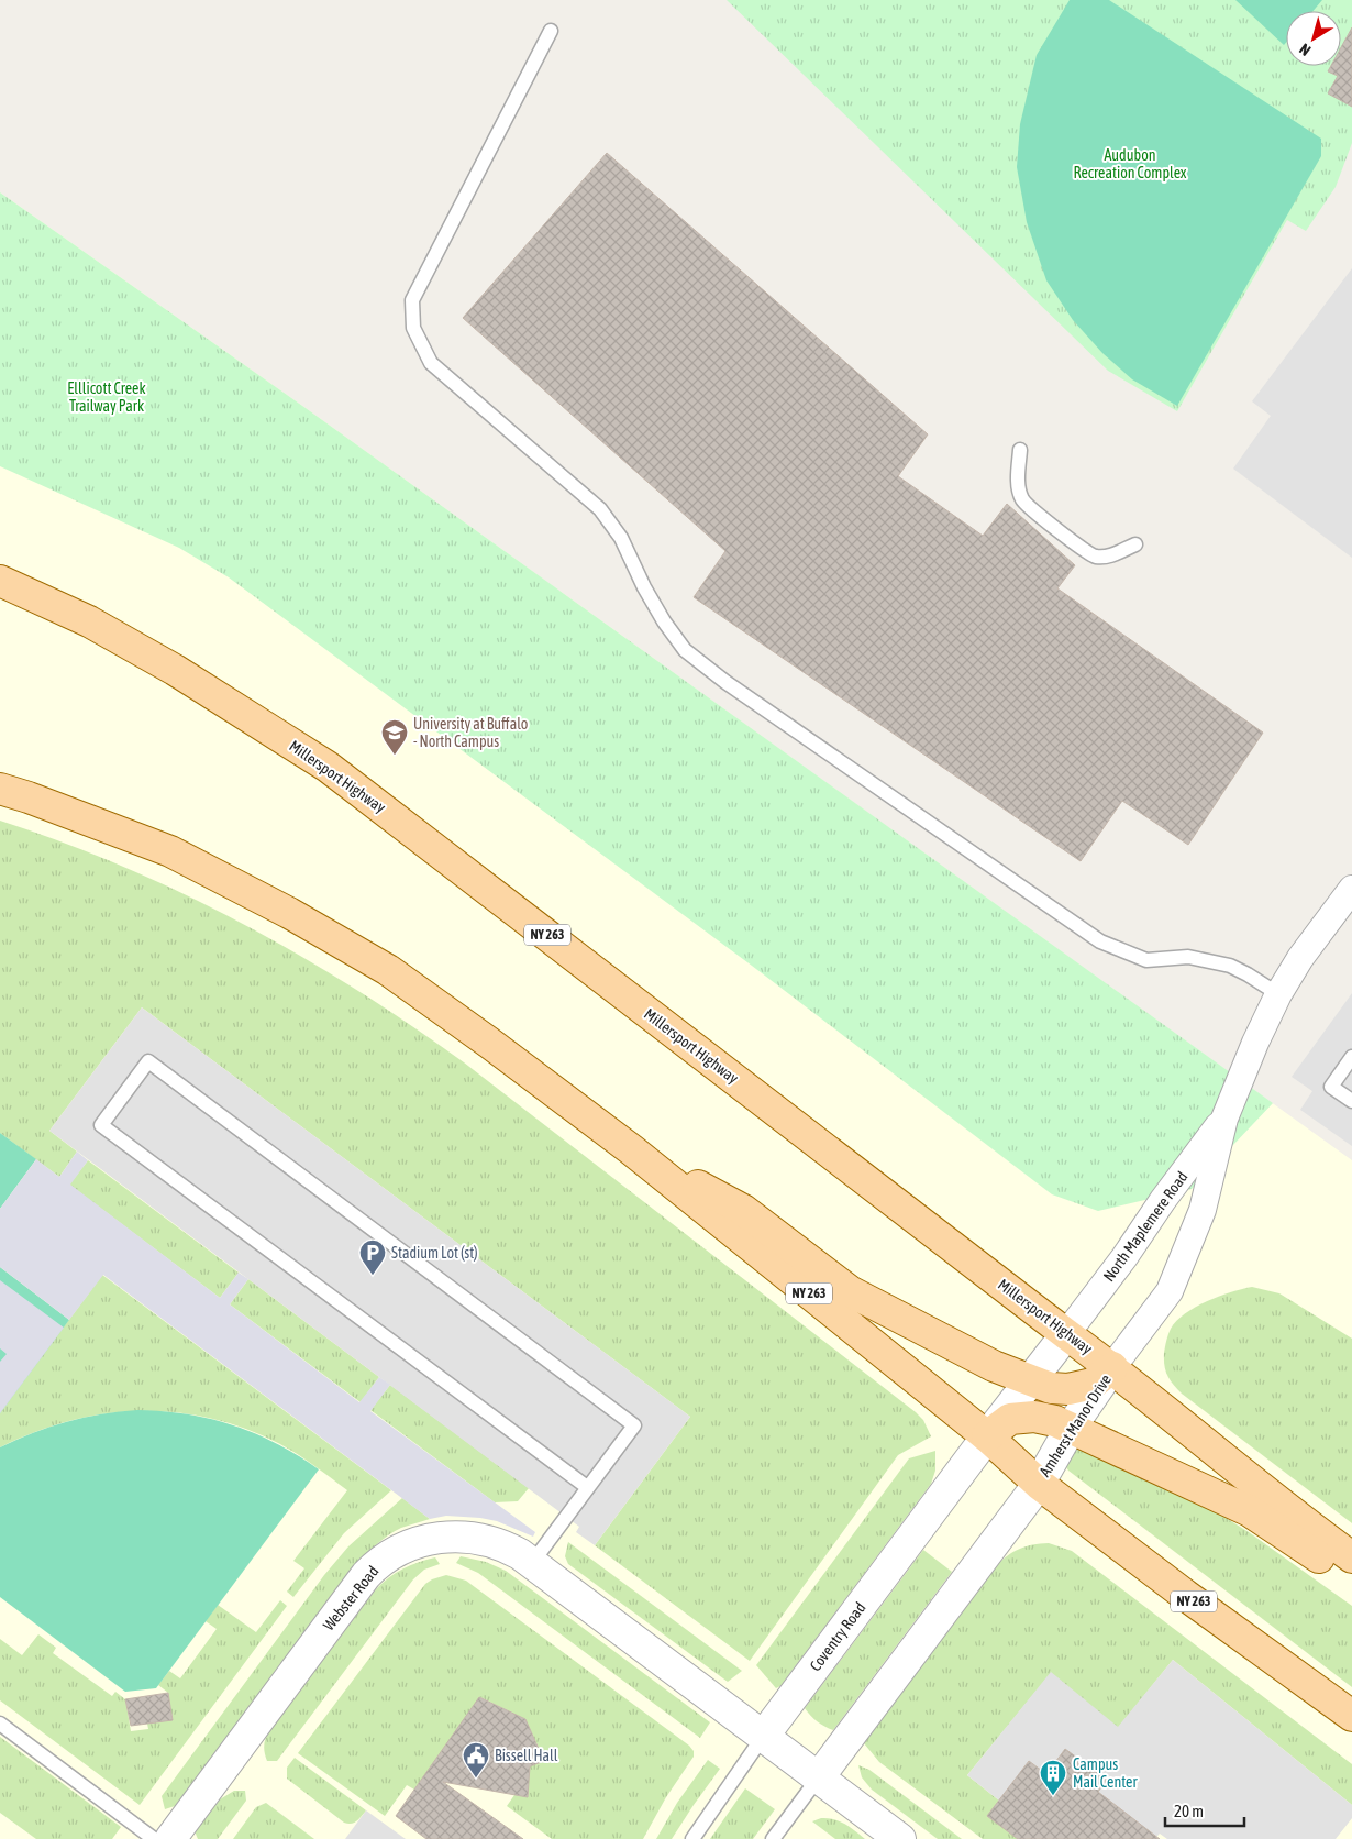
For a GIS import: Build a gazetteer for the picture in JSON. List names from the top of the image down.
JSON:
{
  "streets": {
    "main road": ["Millersport Highway", "NY 263"],
    "street": [
      "North Maplemere Road",
      "Amherst Manor Drive",
      "Webster Road",
      "Coventry Road"
    ]
  },
  "crossings": [
    ["Millersport Highway", "North Maplemere Road"],
    ["Millersport Highway", "Amherst Manor Drive"],
    ["NY 263", "Amherst Manor Drive"],
    ["NY 263", "Coventry Road"],
    ["North Maplemere Road", "Amherst Manor Drive"],
    ["Webster Road", "Coventry Road"]
  ],
  "parks": ["Audubon Recreation Complex", "Elllicott Creek Trailway Park"],
  "places": {
    "school or university": ["University at Buffalo - North Campus"],
    "parking": ["Stadium Lot (st)"],
    "public building": ["Bissell Hall"],
    "building": ["Campus Mail Center"]
  },
  "scale_bar": "20 m",
  "north": "bottom left"
}
